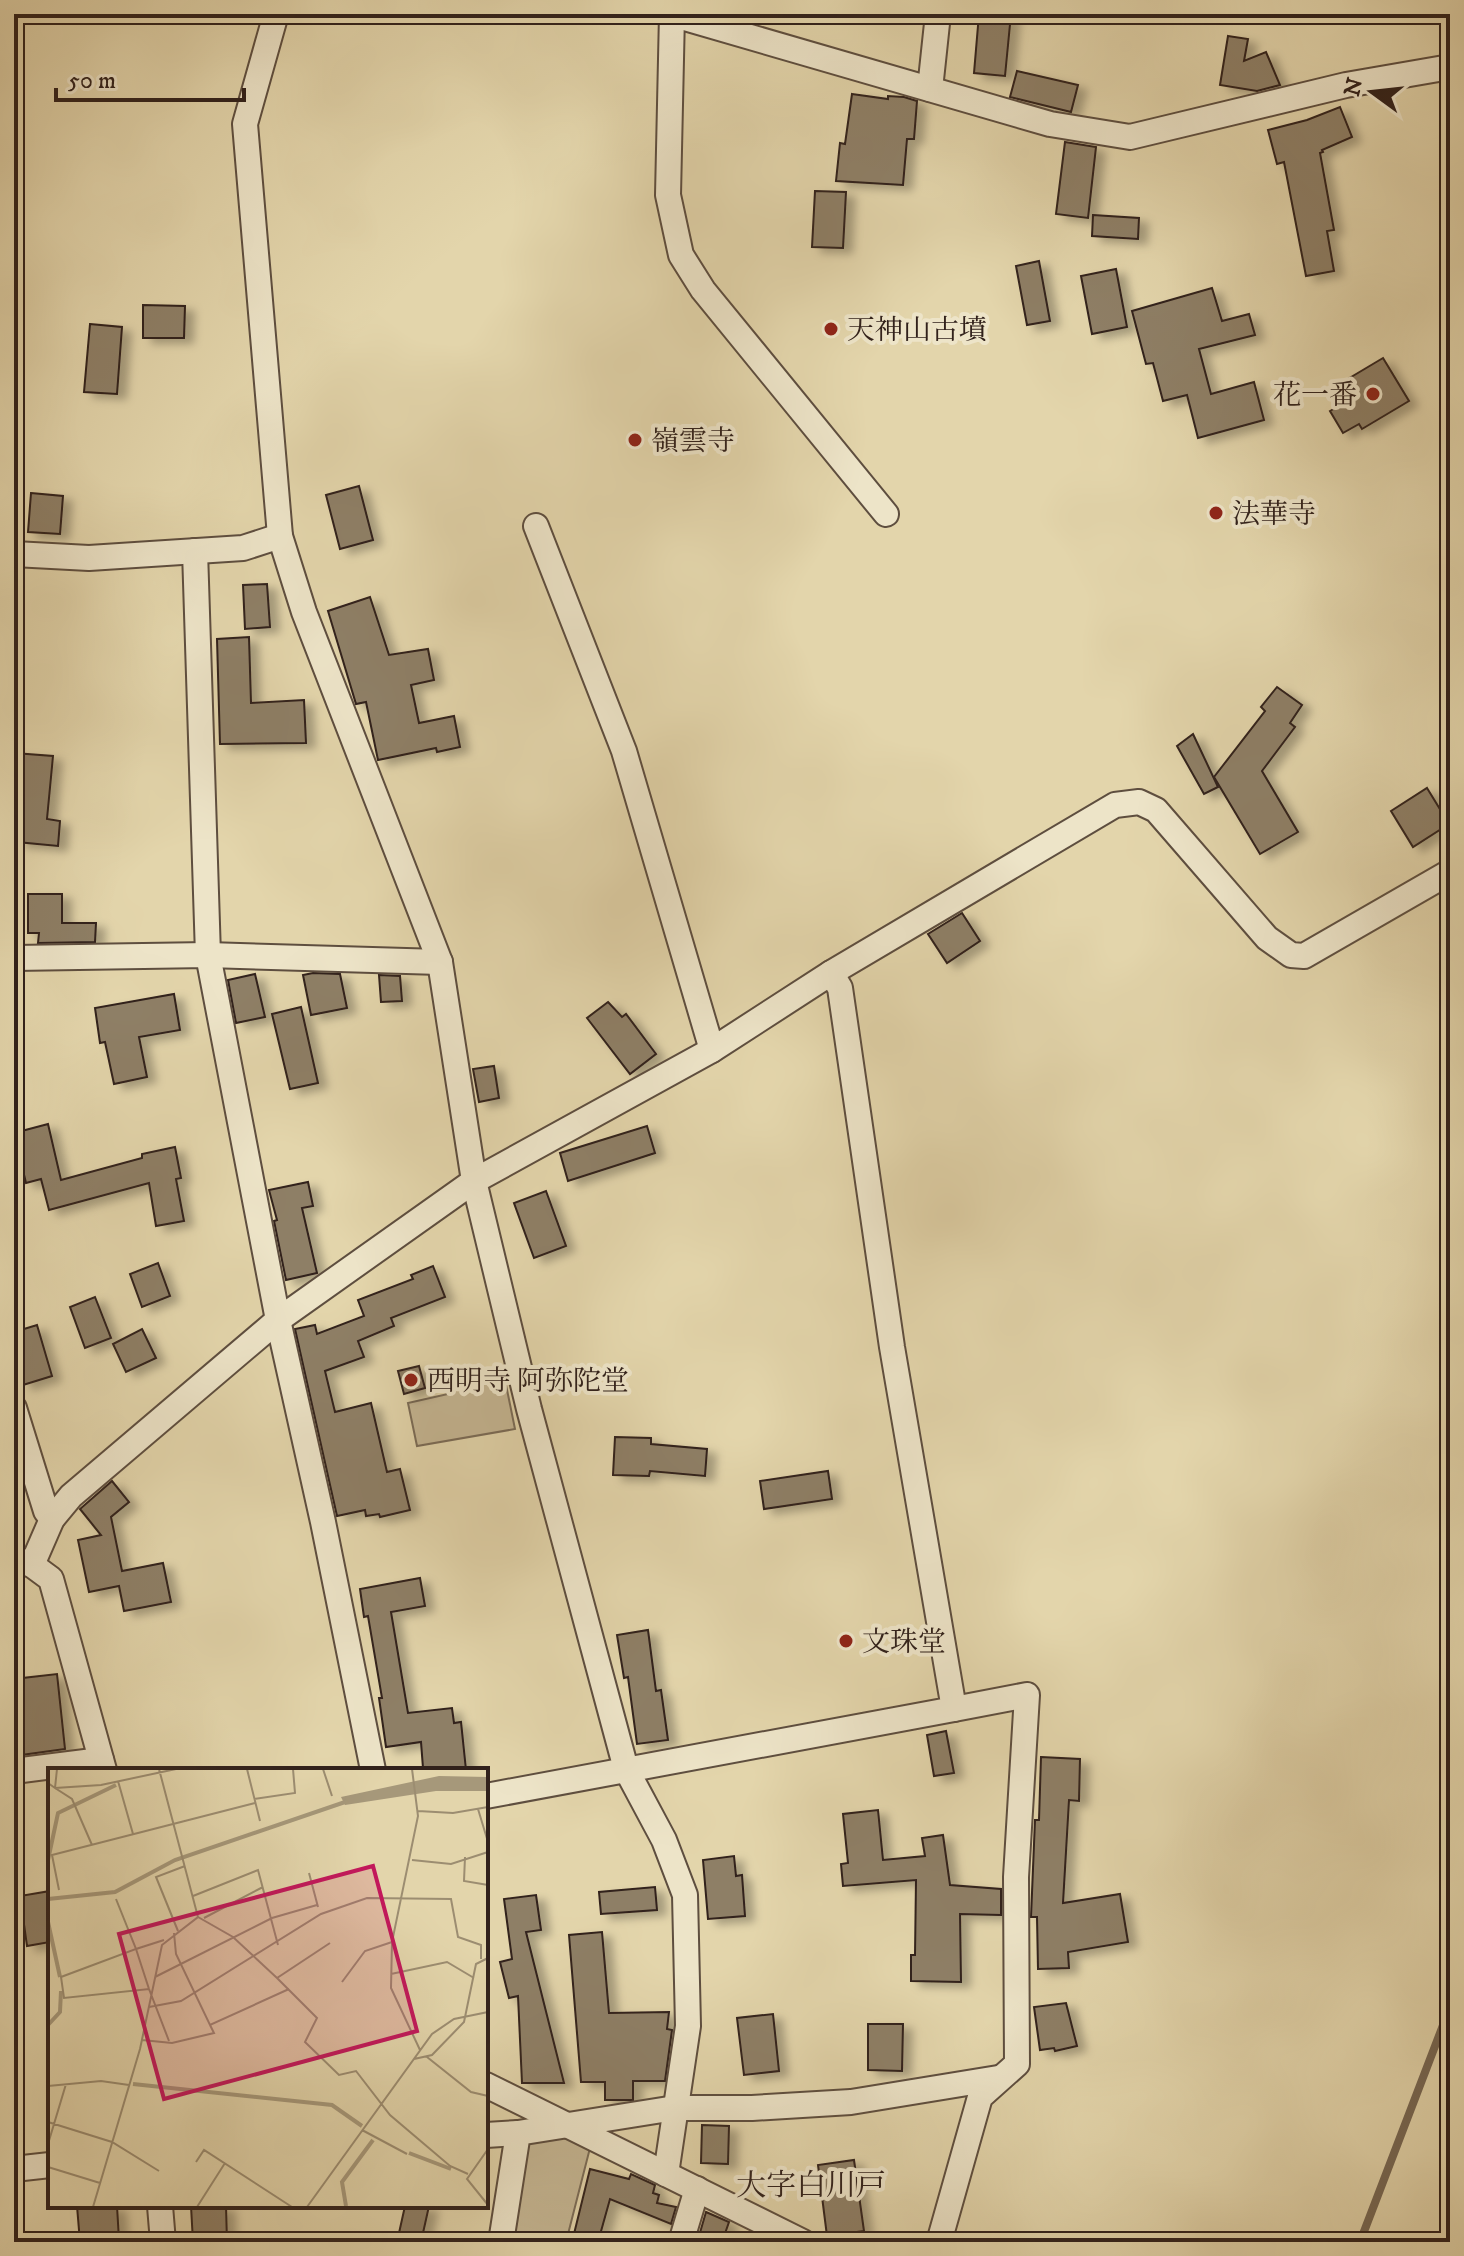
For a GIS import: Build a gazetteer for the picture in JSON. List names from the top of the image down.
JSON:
{
  "districts": ["大字白川戸"],
  "places": [
    "天神山古墳",
    "花一番",
    "嶺雲寺",
    "法華寺",
    "西明寺 阿弥陀堂",
    "文珠堂"
  ],
  "scale_bar": "50 m",
  "north": "left"
}
